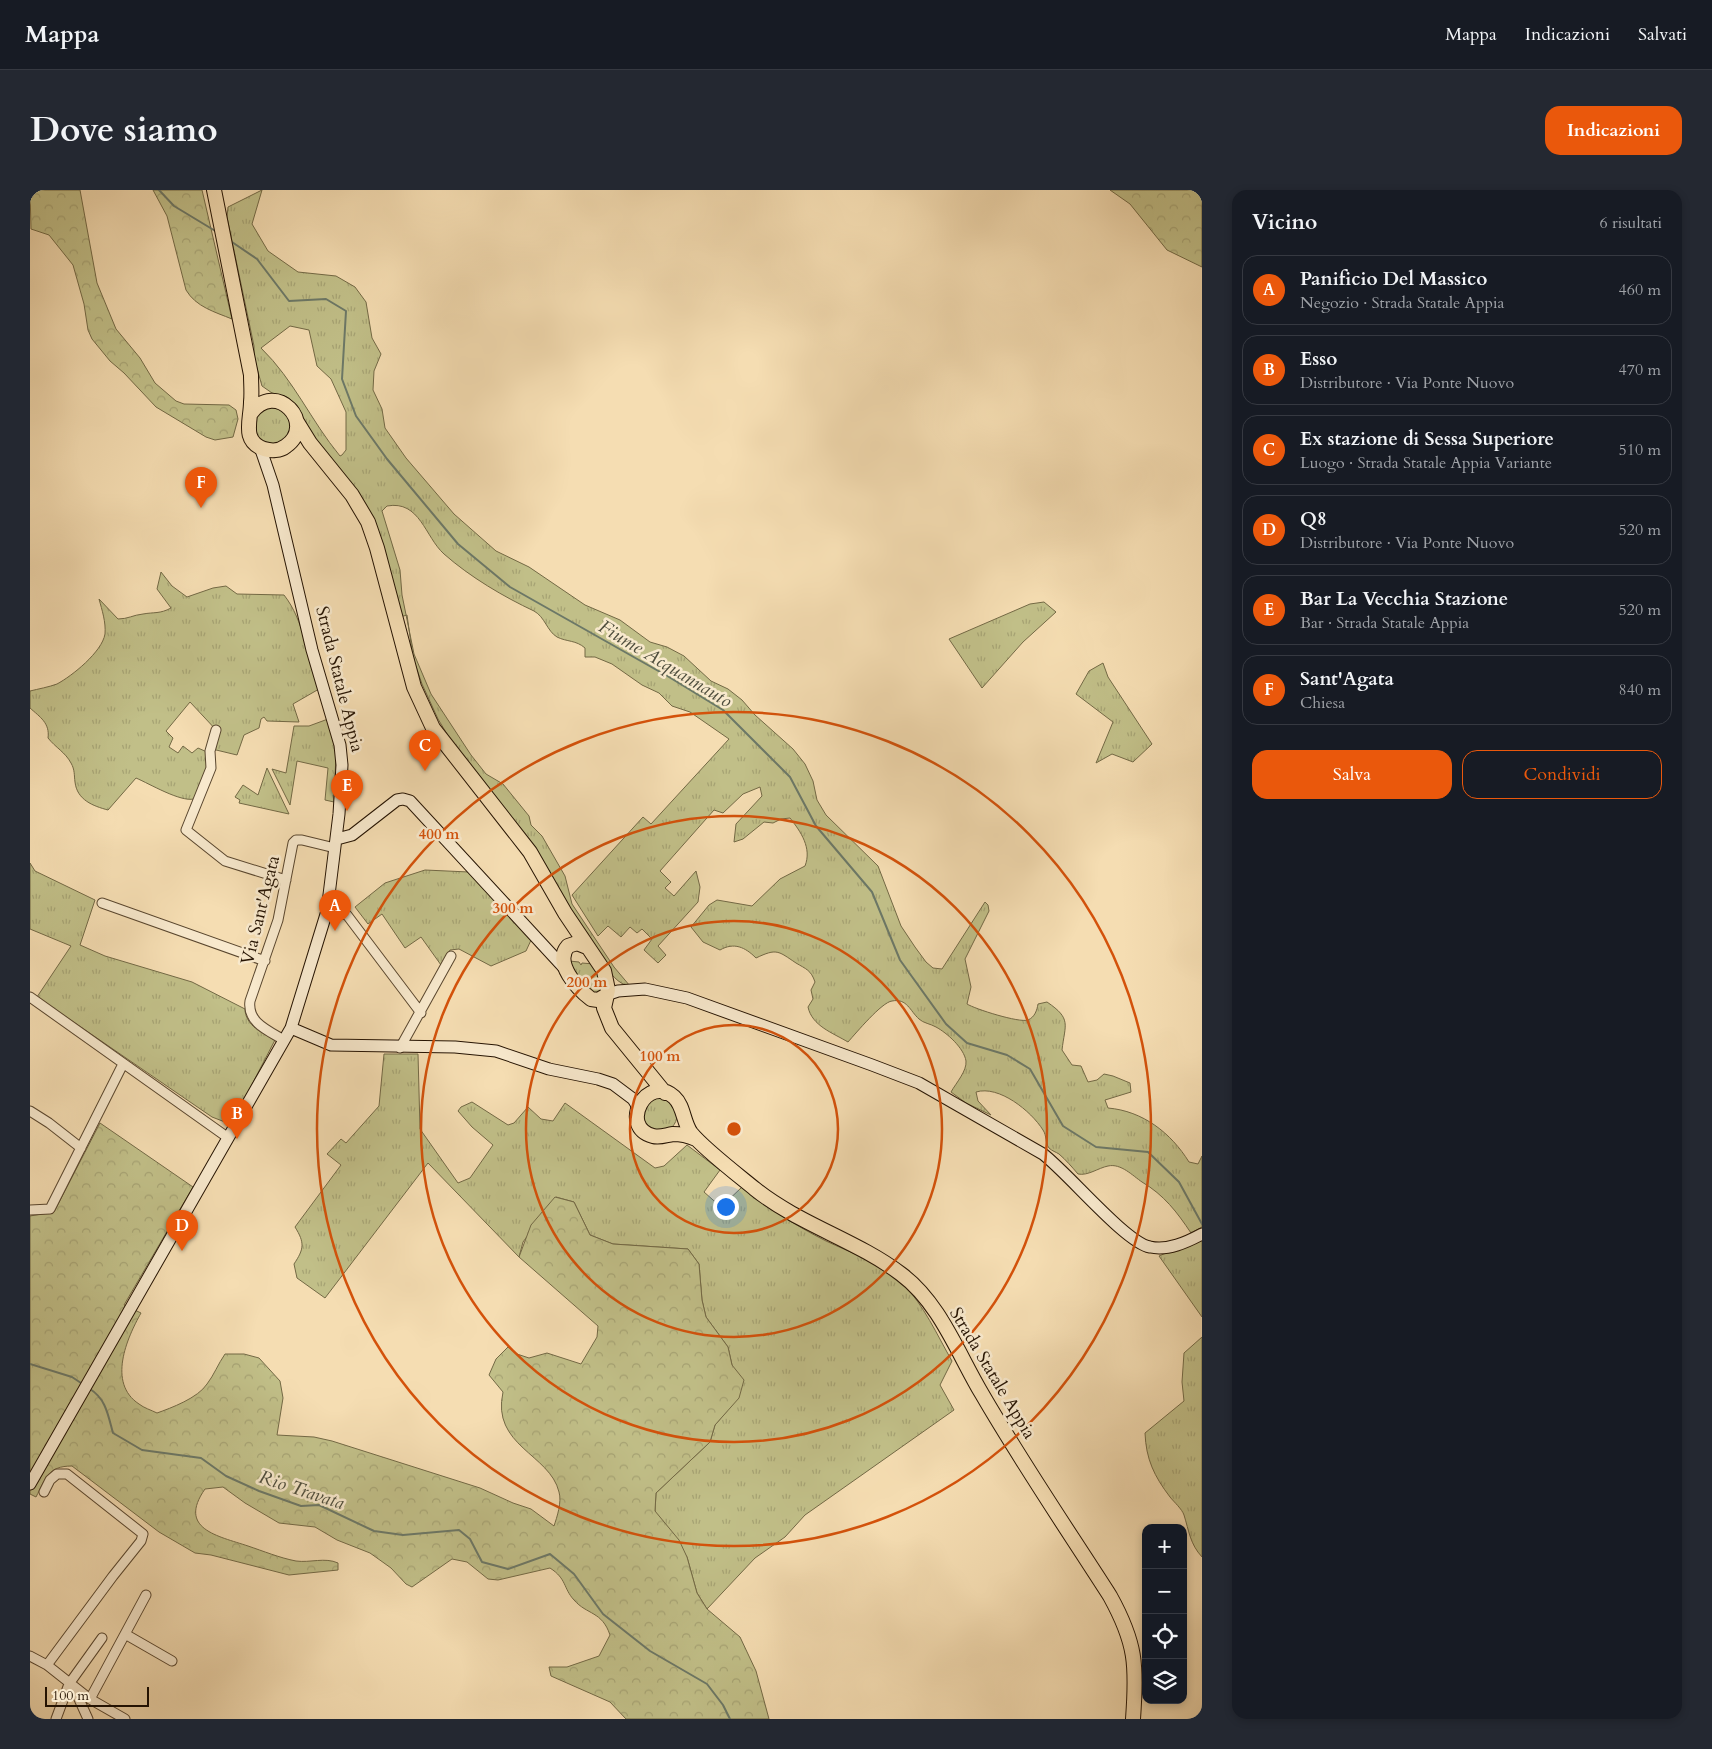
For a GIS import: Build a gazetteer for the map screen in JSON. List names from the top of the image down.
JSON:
{
  "streets": {
    "main road": ["Strada Statale Appia"],
    "street": ["Via Sant'Agata"]
  },
  "crossings": [
    ["Strada Statale Appia", "Via Sant'Agata"]
  ],
  "water": ["Fiume Acquannauto", "Rio Travata"],
  "scale_bar": "100 m",
  "page": {
    "header": "Mappa",
    "nav": ["Mappa", "Indicazioni", "Salvati"],
    "title": "Dove siamo",
    "buttons": [
      "Indicazioni",
      ["Salva", "Condividi"]
    ],
    "heading": ["Vicino", "6 risultati"],
    "list": [
      {
        "mark": "A",
        "name": "Panificio Del Massico",
        "note": "Negozio · Strada Statale Appia",
        "value": "460 m"
      },
      {
        "mark": "B",
        "name": "Esso",
        "note": "Distributore · Via Ponte Nuovo",
        "value": "470 m"
      },
      {
        "mark": "C",
        "name": "Ex stazione di Sessa Superiore",
        "note": "Luogo · Strada Statale Appia Variante",
        "value": "510 m"
      },
      {
        "mark": "D",
        "name": "Q8",
        "note": "Distributore · Via Ponte Nuovo",
        "value": "520 m"
      },
      {
        "mark": "E",
        "name": "Bar La Vecchia Stazione",
        "note": "Bar · Strada Statale Appia",
        "value": "520 m"
      },
      {
        "mark": "F",
        "name": "Sant'Agata",
        "note": "Chiesa",
        "value": "840 m"
      }
    ],
    "pins": [
      "F",
      "C",
      "E",
      "A",
      "B",
      "D"
    ],
    "map_buttons": ["+", "−"],
    "scale": "100 m"
  },
  "rings": [
    "400 m",
    "300 m",
    "200 m",
    "100 m"
  ]
}
